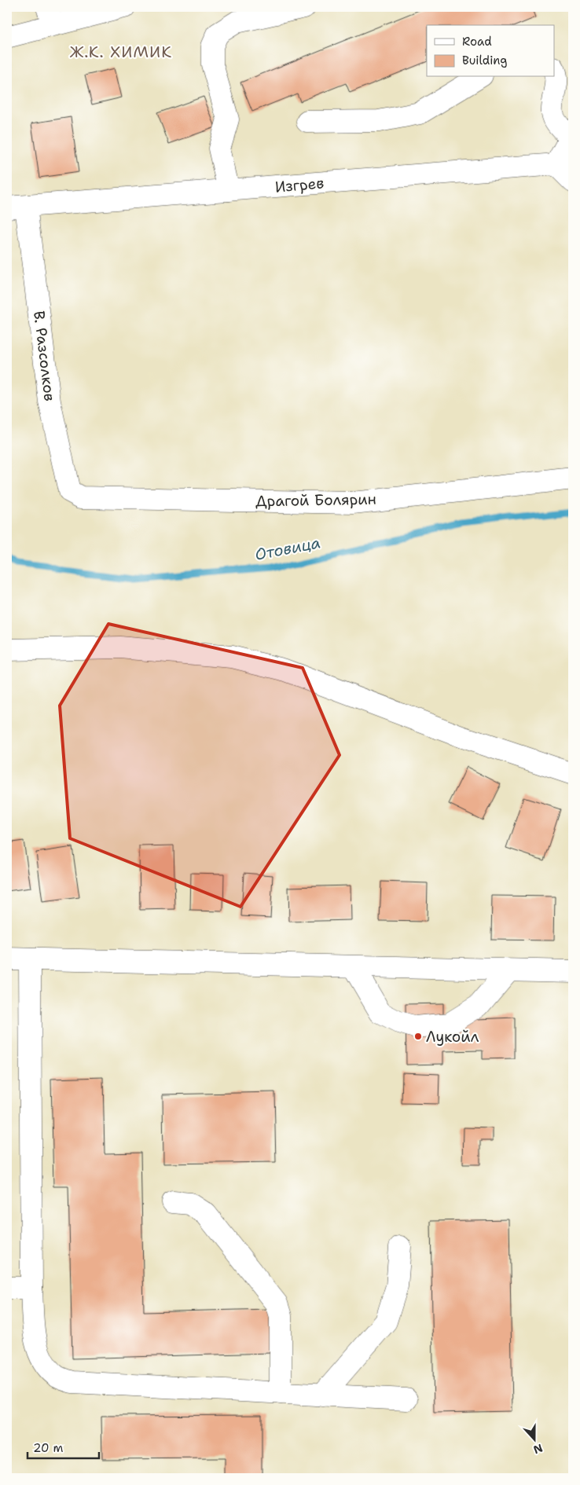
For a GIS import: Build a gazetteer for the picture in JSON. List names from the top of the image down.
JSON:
{
  "streets": {
    "street": ["Изгрев", "В. Разсолков", "Драгой Болярин"]
  },
  "crossings": [
    ["Изгрев", "В. Разсолков"],
    ["В. Разсолков", "Драгой Болярин"]
  ],
  "districts": ["Ж.К. ХИМИК"],
  "water": ["Отовица"],
  "places": ["Лукойл"],
  "legend": ["Road", "Building"],
  "scale_bar": "20 m",
  "north": "bottom"
}
